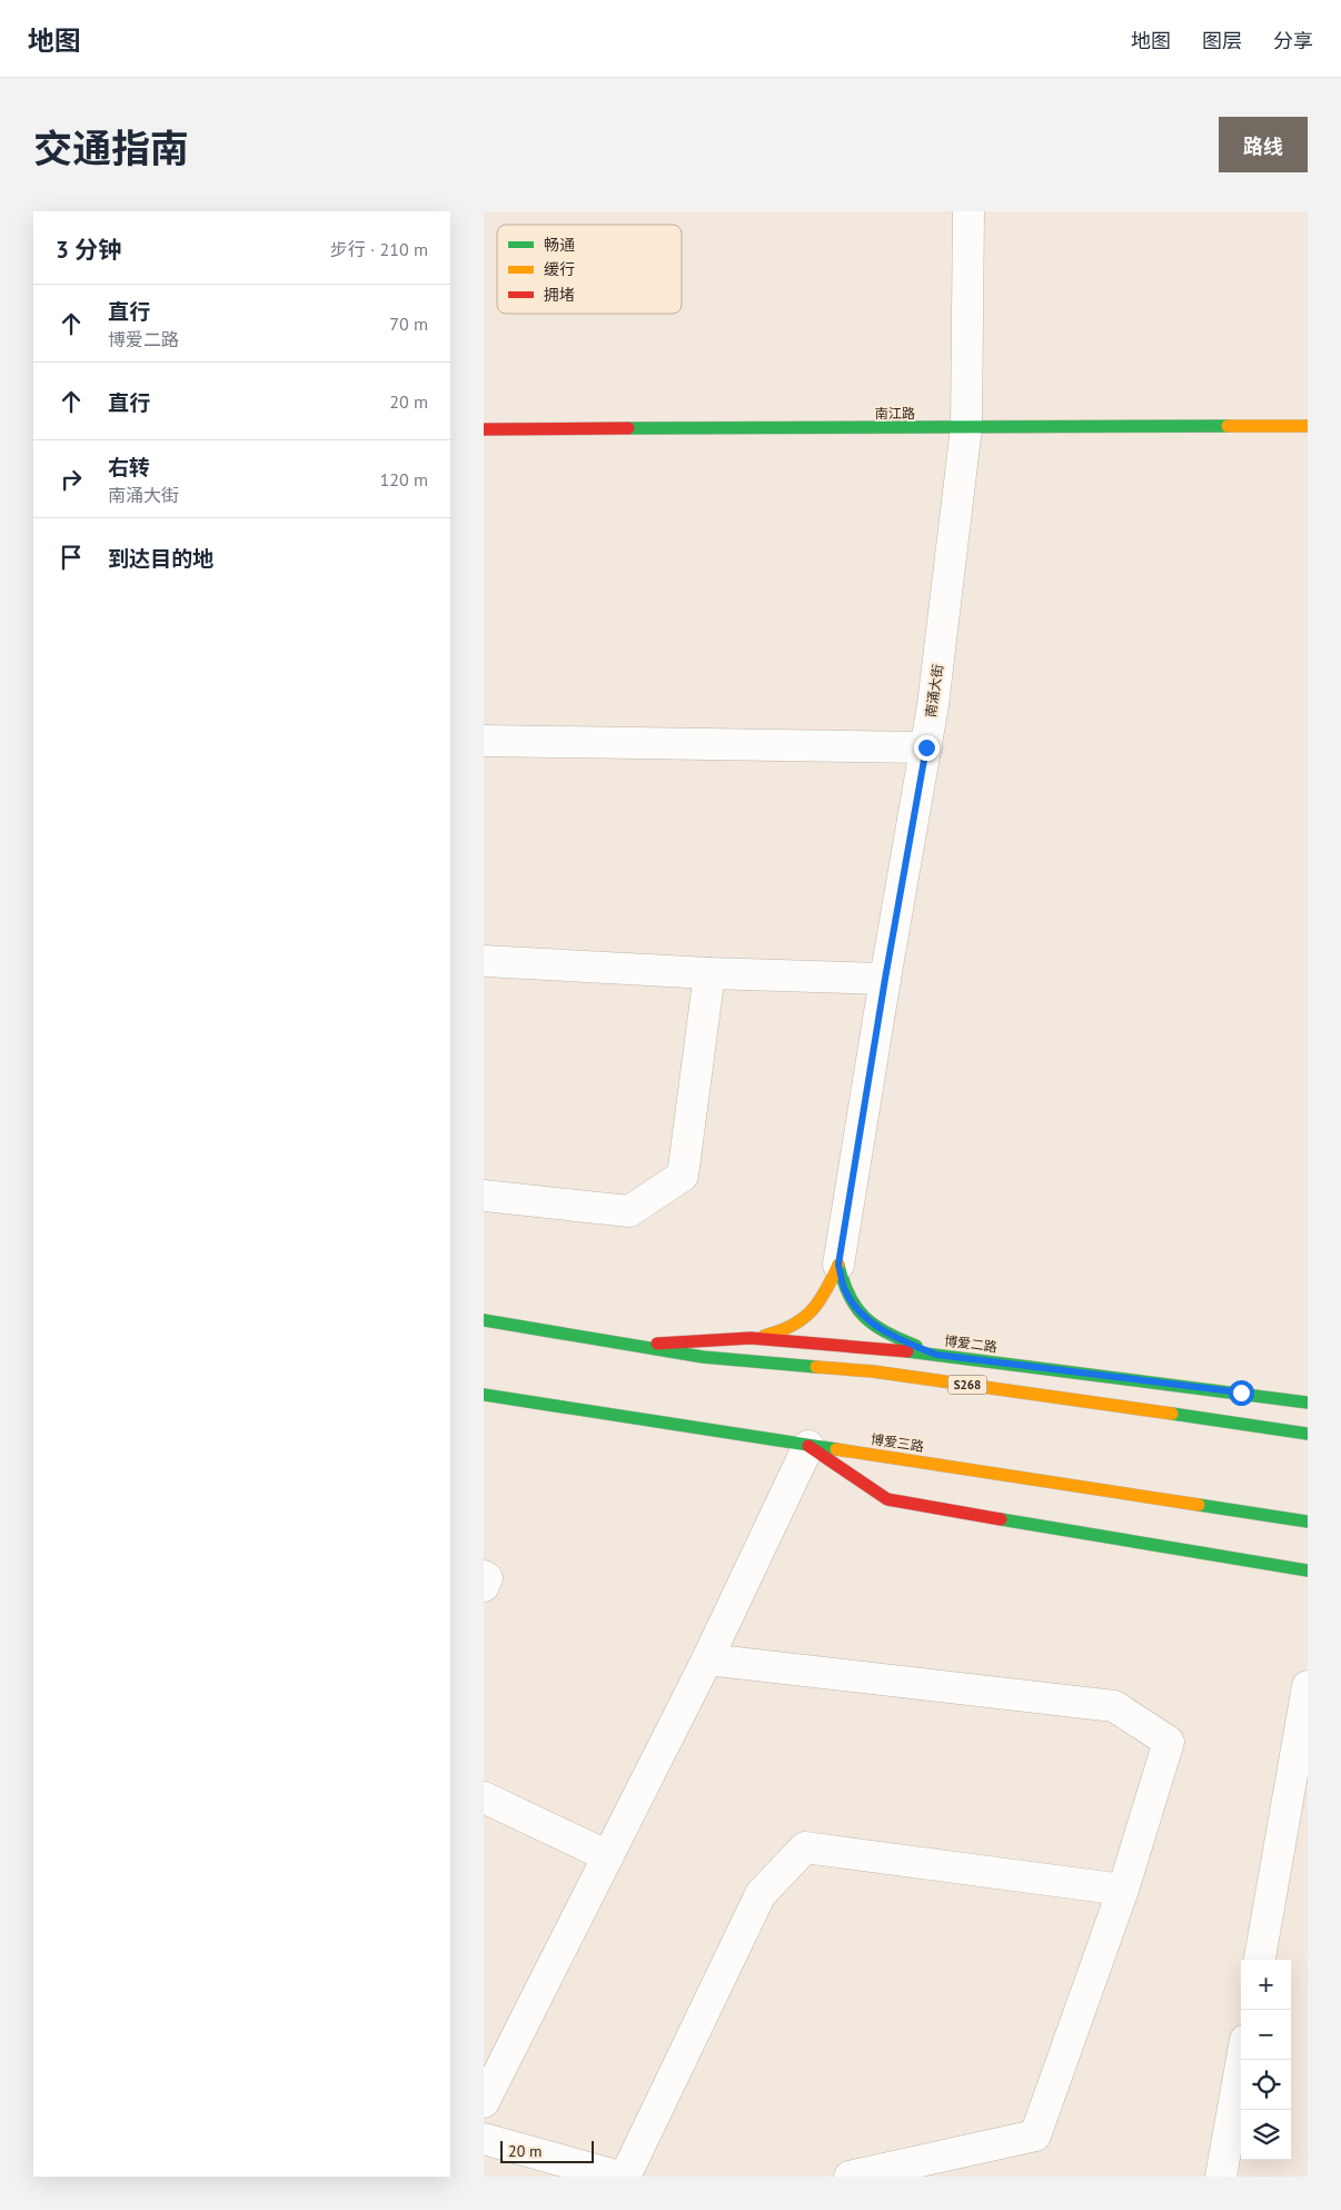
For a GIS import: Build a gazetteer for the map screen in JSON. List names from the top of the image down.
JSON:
{
  "streets": {
    "main road": [
      "南江路",
      "博爱二路",
      "S268",
      "博爱三路"
    ],
    "street": ["南涌大街"]
  },
  "crossings": [
    ["南江路", "南涌大街"],
    ["博爱二路", "S268"]
  ],
  "legend": ["畅通", "缓行", "拥堵"],
  "scale_bar": "20 m",
  "page": {
    "header": "地图",
    "nav": ["地图", "图层", "分享"],
    "title": "交通指南",
    "buttons": "路线",
    "heading": ["3 分钟", "步行 · 210 m"],
    "list": [
      ["直行", "博爱二路", "70 m"],
      ["直行", "20 m"],
      ["右转", "南涌大街", "120 m"],
      "到达目的地"
    ],
    "map_buttons": ["+", "−"],
    "scale": "20 m"
  }
}
